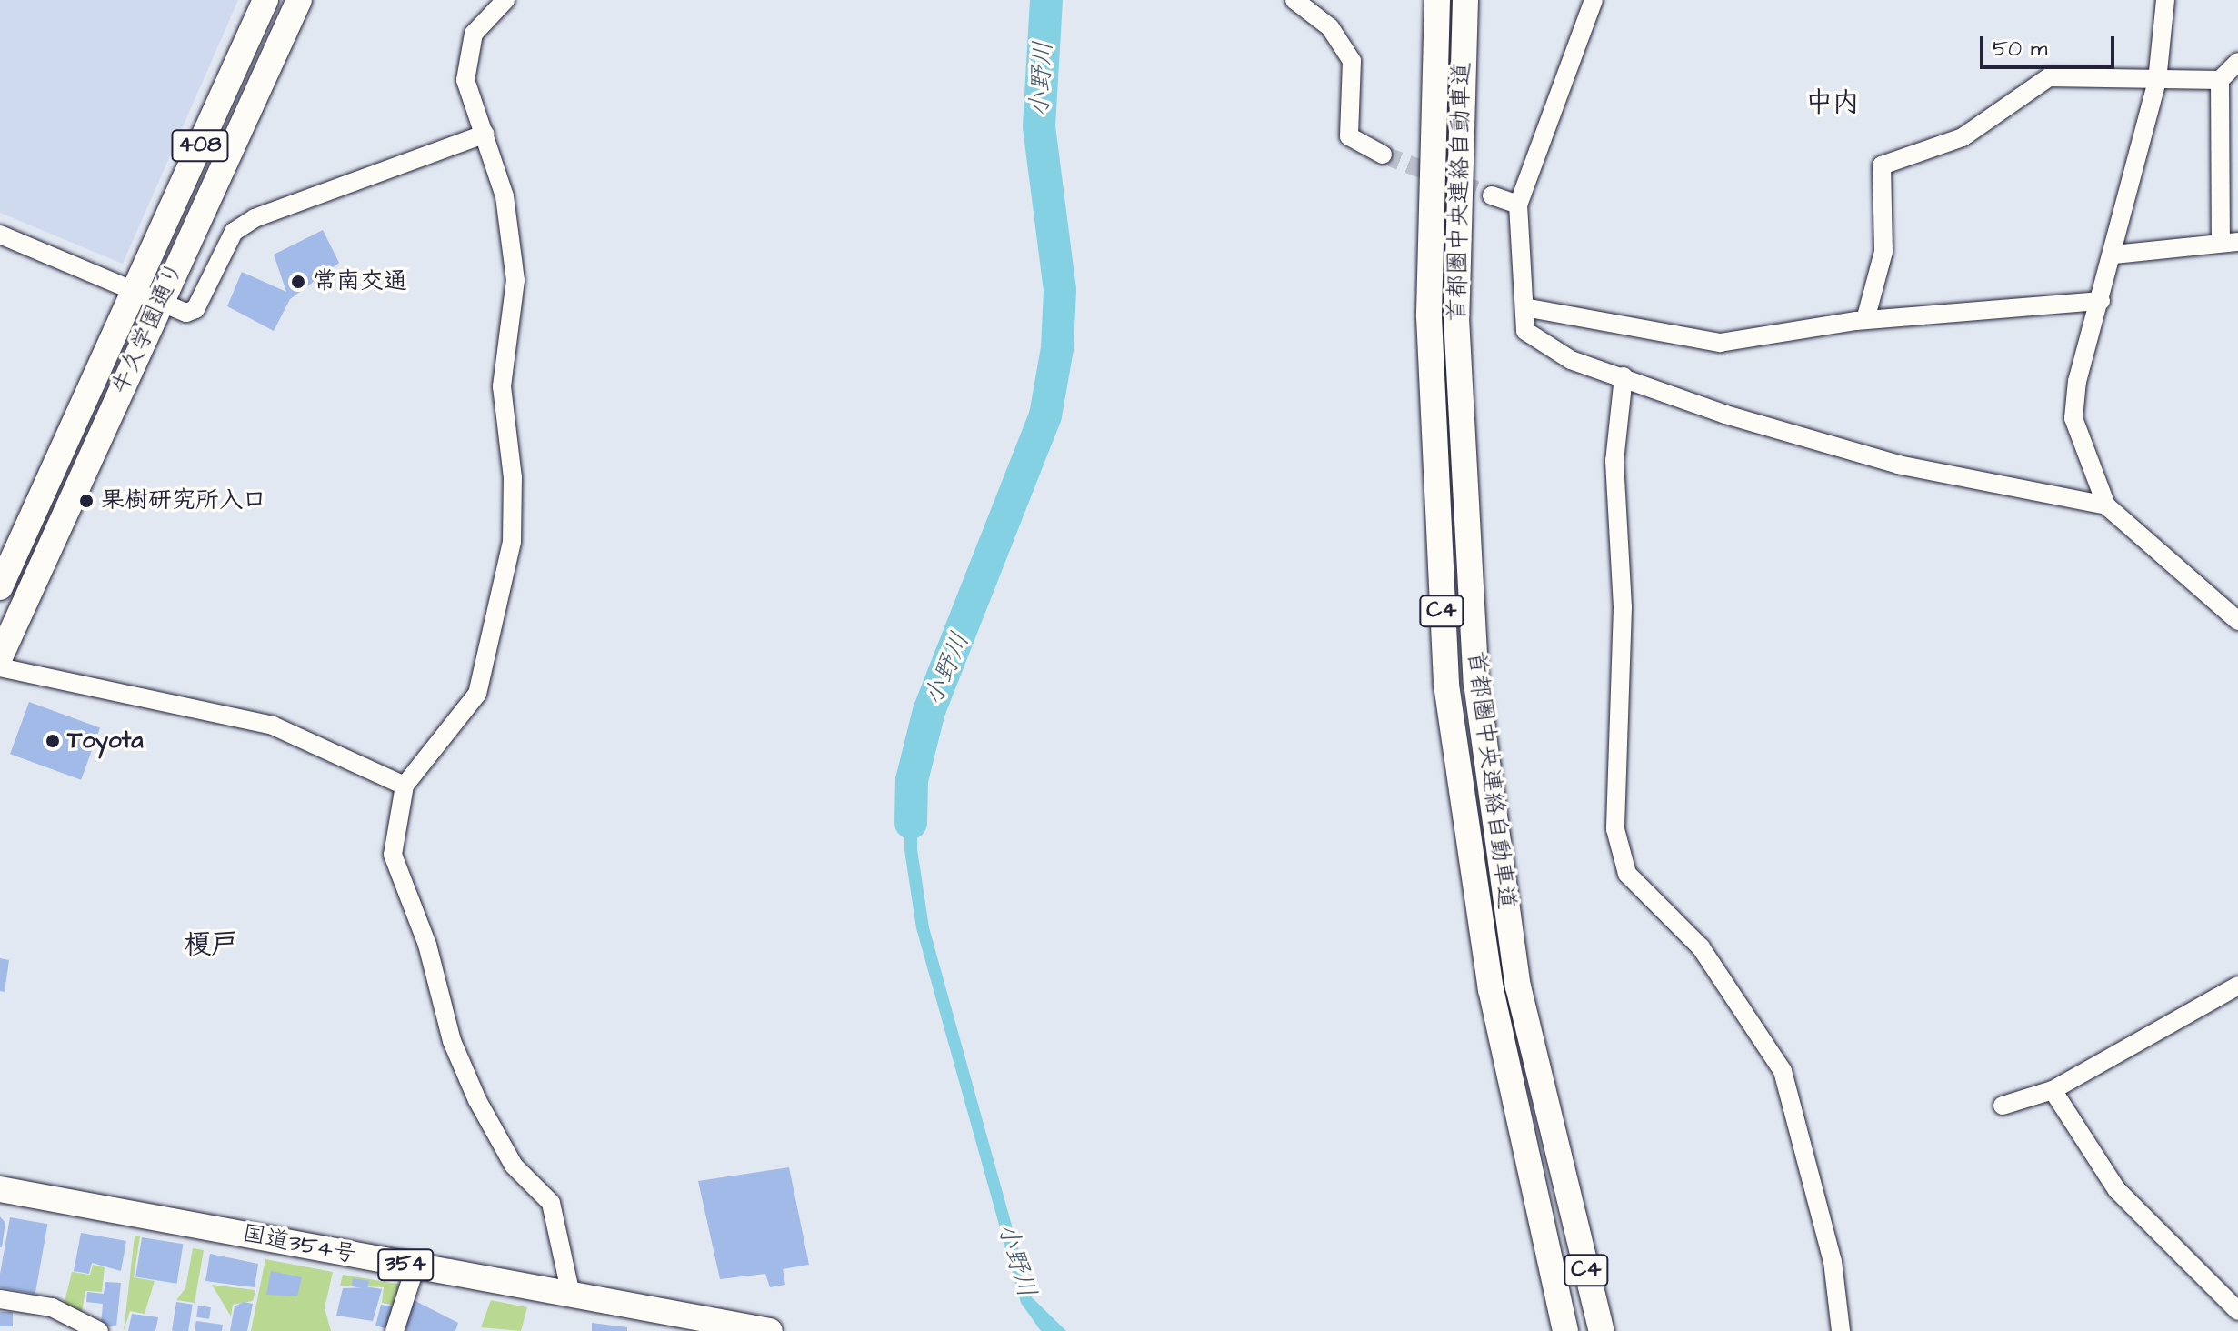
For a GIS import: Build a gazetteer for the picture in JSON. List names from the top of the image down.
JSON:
{
  "streets": {
    "highway": [
      "408",
      "首都圏中央連絡自動車道",
      "牛久学園通り",
      "C4",
      "国道354号",
      "354"
    ]
  },
  "districts": ["中内", "榎戸"],
  "water": ["小野川"],
  "places": ["常南交通", "果樹研究所入口", "Toyota"],
  "scale_bar": "50 m"
}
